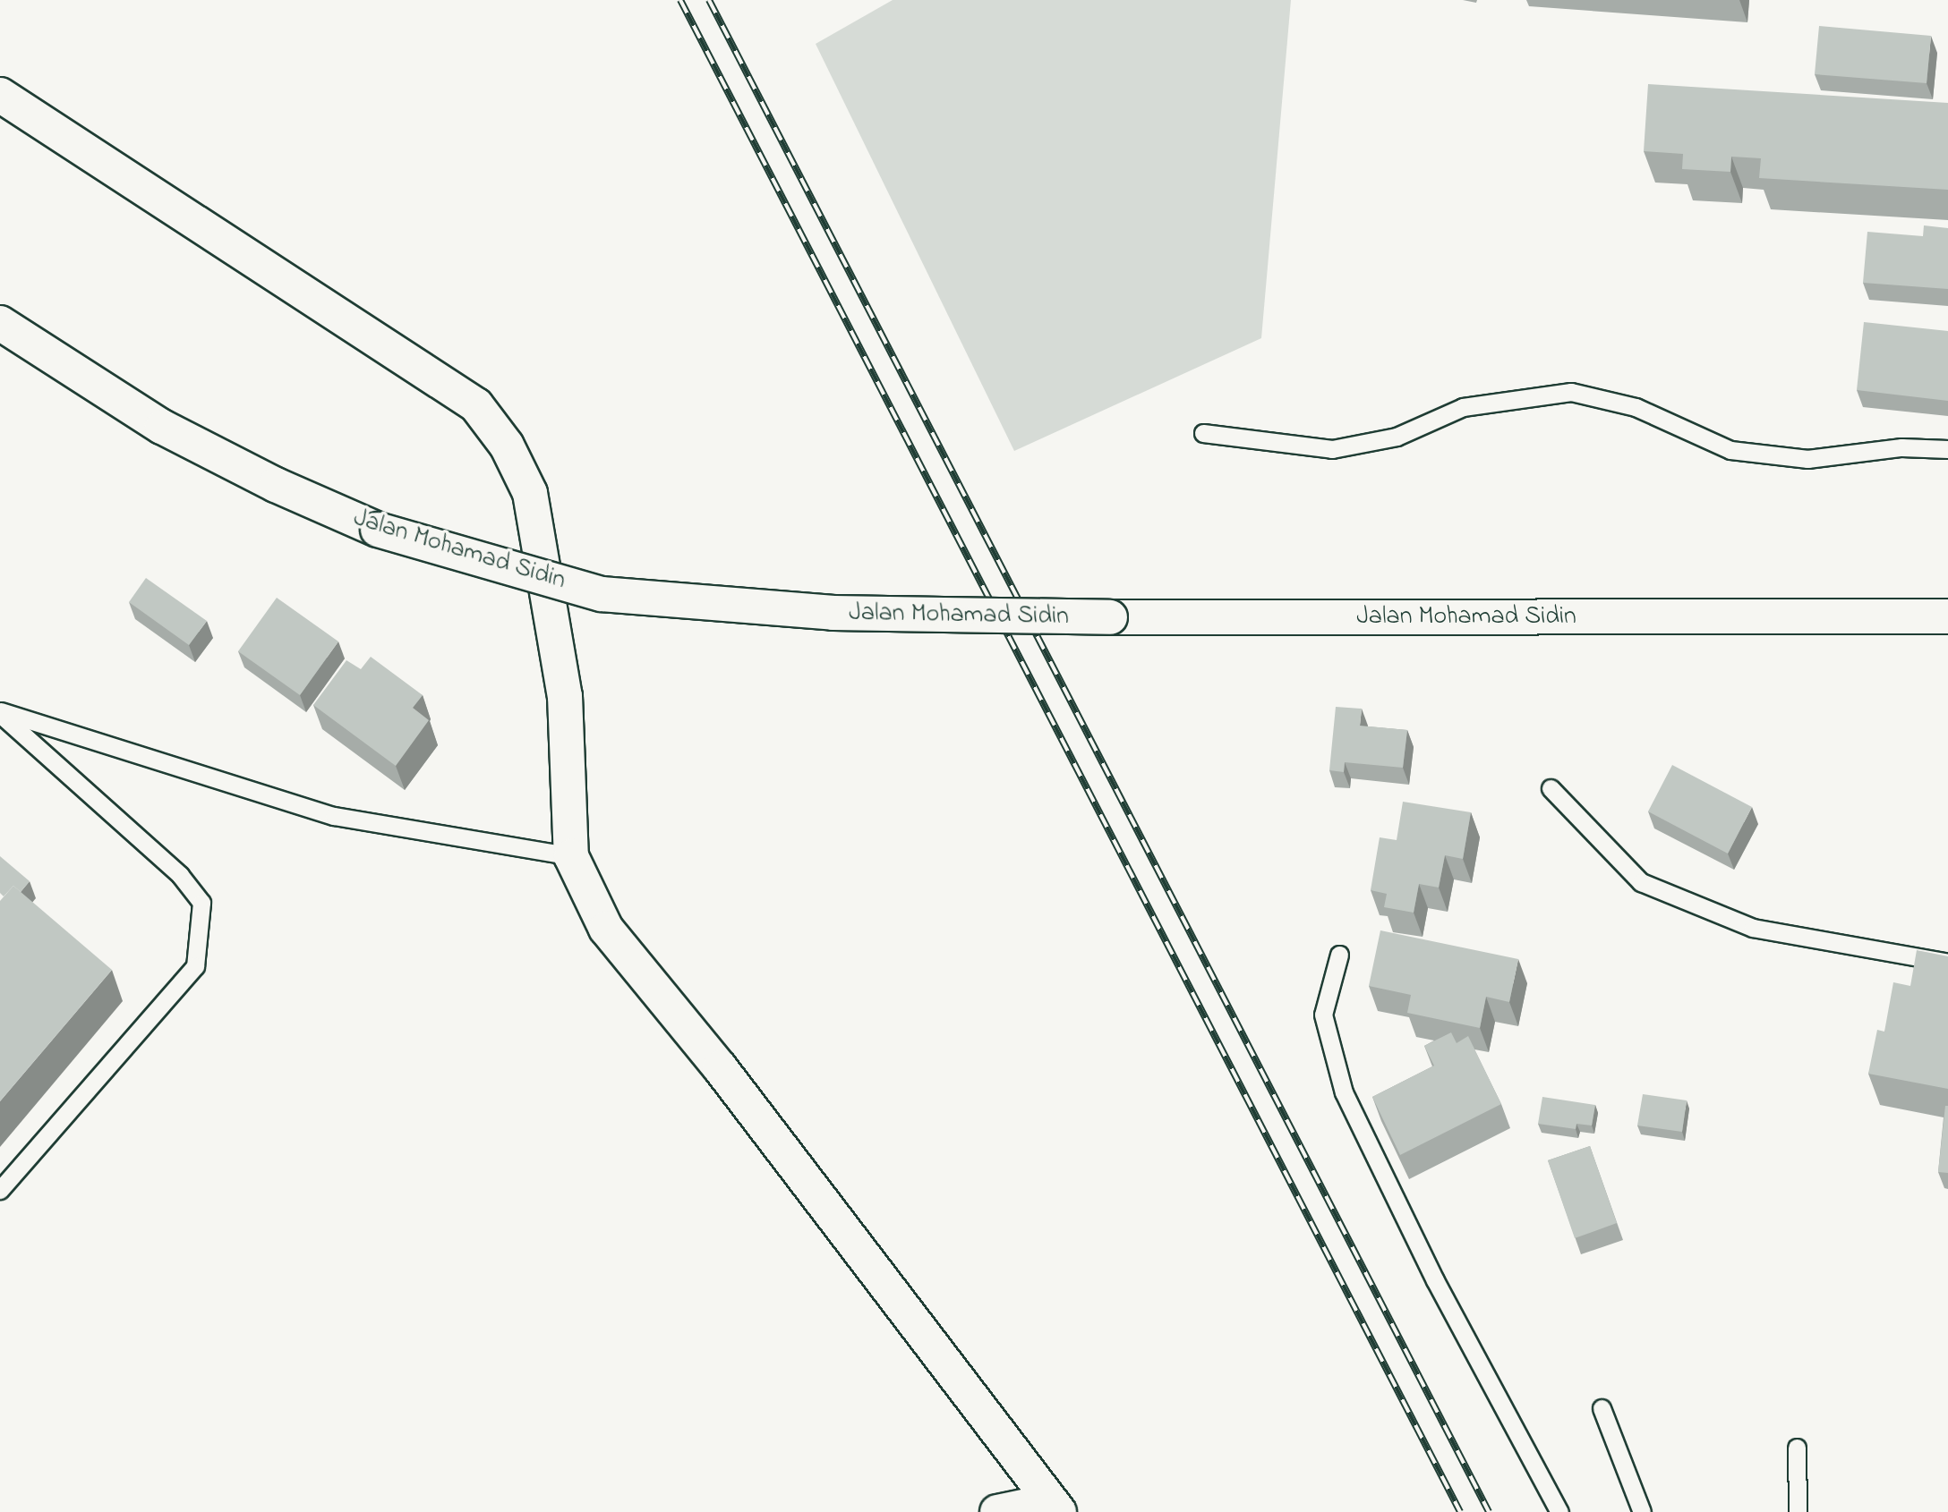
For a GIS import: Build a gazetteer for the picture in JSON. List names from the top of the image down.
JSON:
{
  "streets": {
    "main road": ["Jalan Mohamad Sidin"]
  }
}
